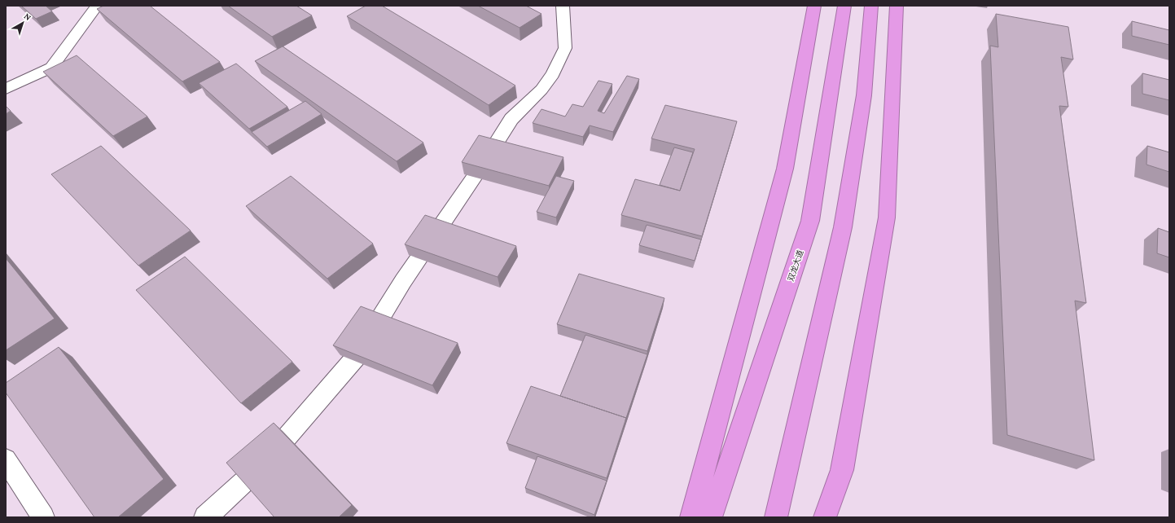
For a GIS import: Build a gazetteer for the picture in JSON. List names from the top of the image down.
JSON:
{
  "streets": {
    "highway": ["双龙大道"]
  },
  "north": "top right"
}
